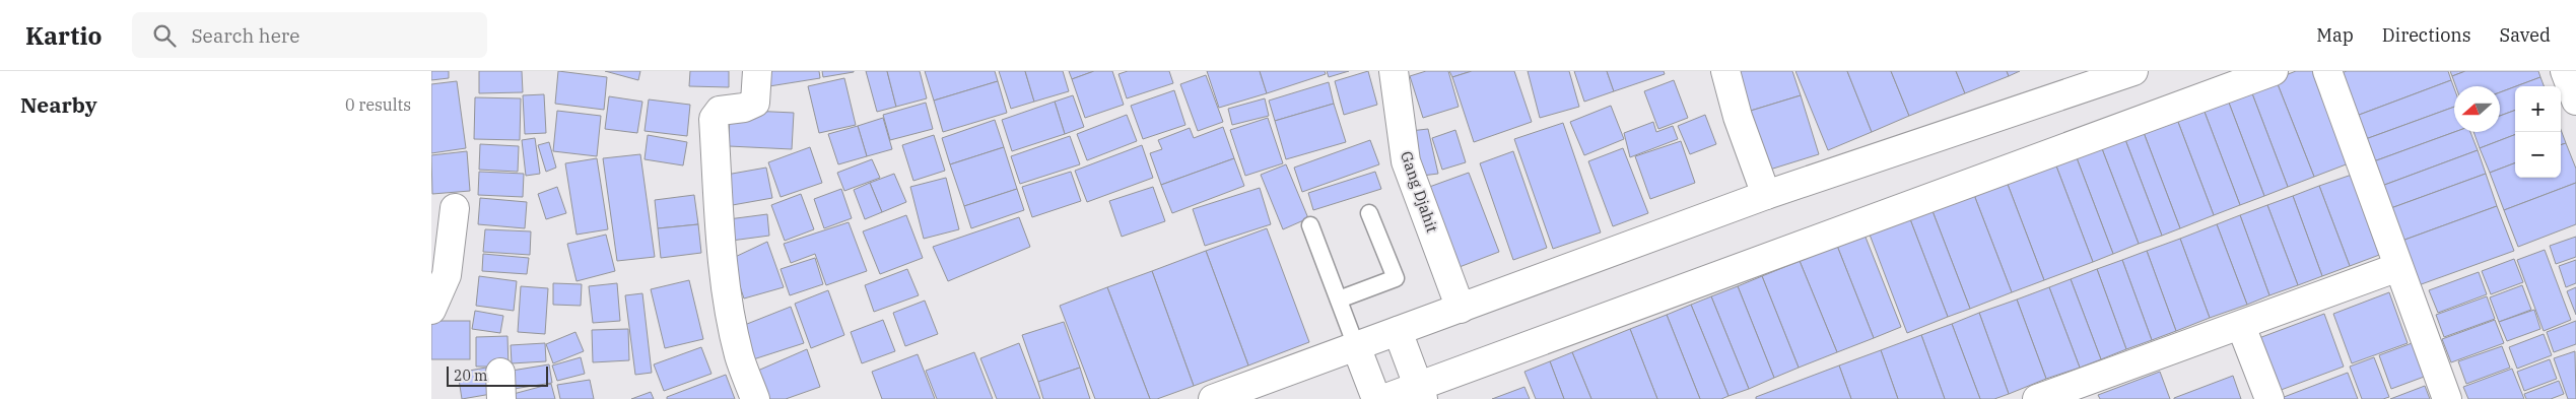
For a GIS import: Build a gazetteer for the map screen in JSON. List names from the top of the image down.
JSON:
{
  "streets": {
    "street": ["Gang Djahit"]
  },
  "scale_bar": "20 m",
  "north": "left",
  "page": {
    "header": "Kartio",
    "search": "Search here",
    "nav": ["Map", "Directions", "Saved"],
    "heading": ["Nearby", "0 results"],
    "map_buttons": ["+", "−"],
    "scale": "20 m"
  }
}
